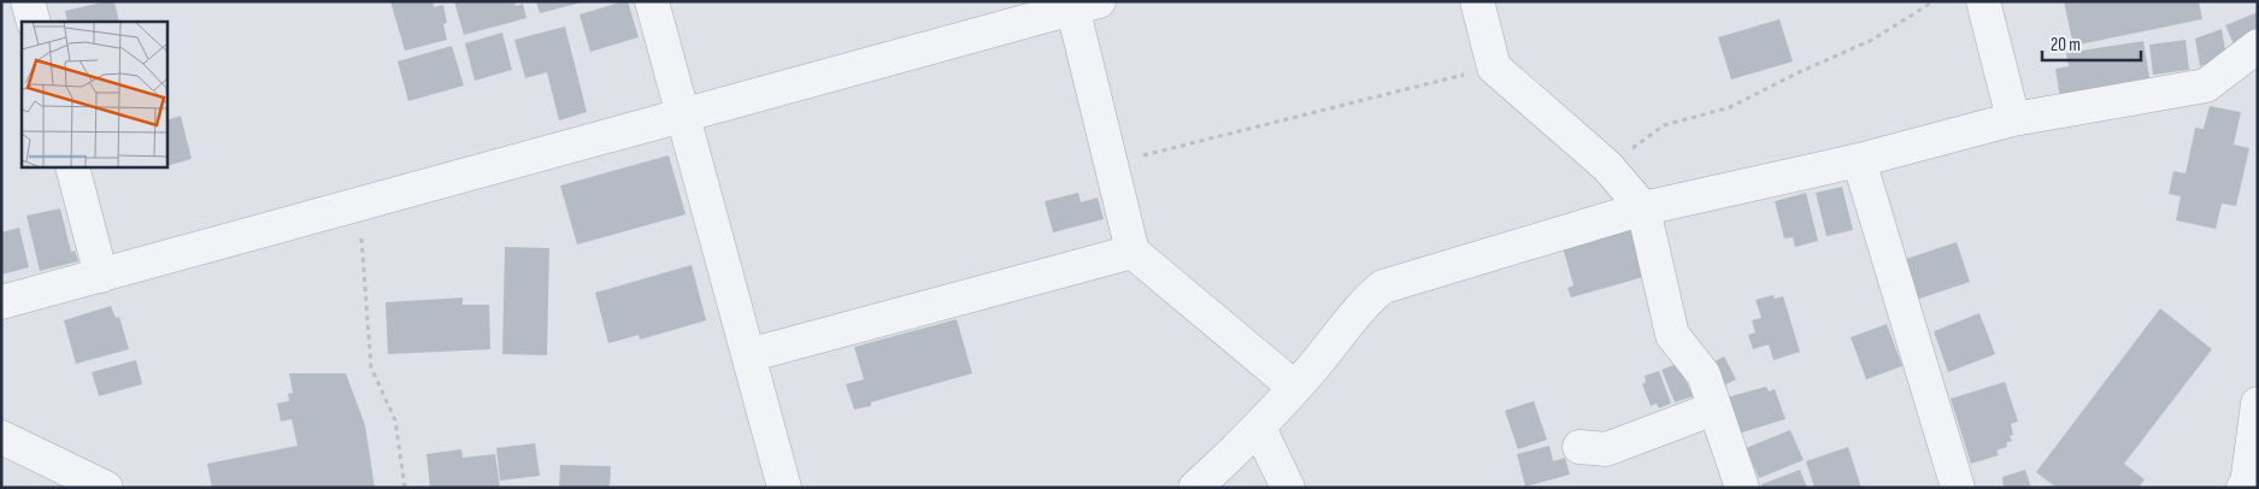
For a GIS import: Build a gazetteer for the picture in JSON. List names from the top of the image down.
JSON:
{
  "scale_bar": "20 m"
}
